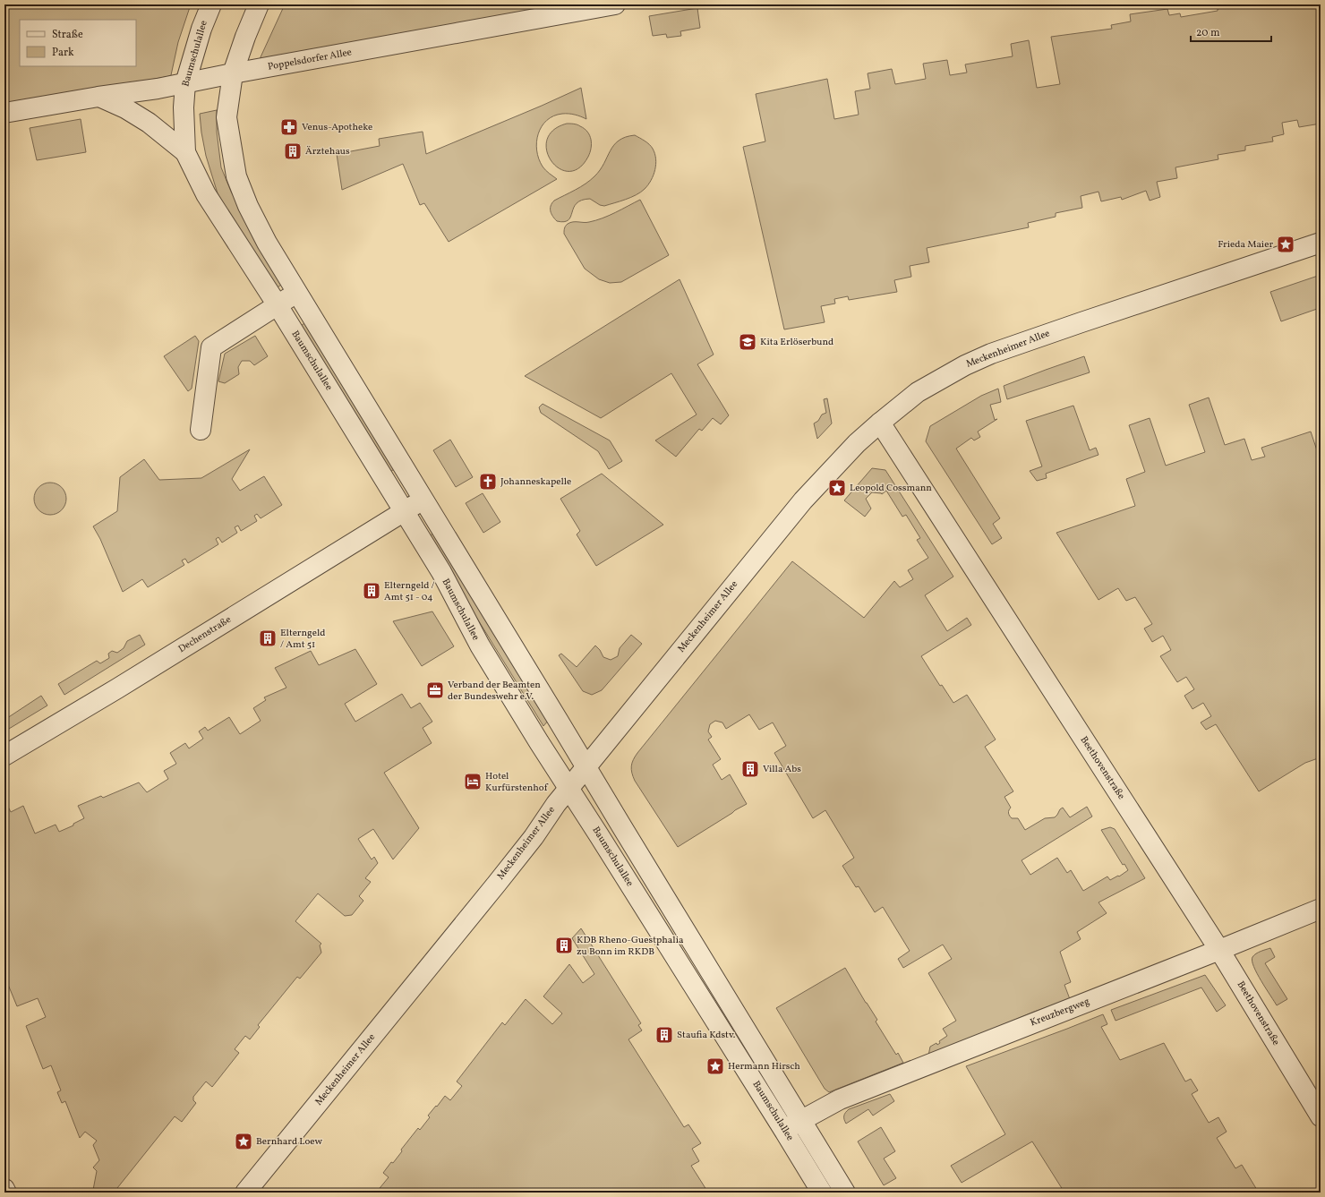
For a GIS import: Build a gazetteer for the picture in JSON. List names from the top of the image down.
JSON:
{
  "streets": {
    "street": [
      "Baumschulallee",
      "Poppelsdorfer Allee",
      "Meckenheimer Allee",
      "Dechenstraße",
      "Beethovenstraße",
      "Kreuzbergweg"
    ]
  },
  "crossings": [
    ["Baumschulallee", "Poppelsdorfer Allee"],
    ["Baumschulallee", "Meckenheimer Allee"],
    ["Baumschulallee", "Dechenstraße"],
    ["Baumschulallee", "Kreuzbergweg"],
    ["Meckenheimer Allee", "Beethovenstraße"],
    ["Beethovenstraße", "Kreuzbergweg"]
  ],
  "places": {
    "pharmacy": ["Venus-Apotheke"],
    "building": [
      "Ärztehaus",
      "Elterngeld / Amt 51 - 04",
      "Elterngeld / Amt 51",
      "Villa Abs",
      "KDB Rheno-Guestphalia zu Bonn im RKDB",
      "Staufia Kdstv."
    ],
    "place": [
      "Frieda Maier",
      "Leopold Cossmann",
      "Hermann Hirsch",
      "Bernhard Loew"
    ],
    "school or university": ["Kita Erlöserbund"],
    "church": ["Johanneskapelle"],
    "office": ["Verband der Beamten der Bundeswehr e.V."],
    "hotel": ["Hotel Kurfürstenhof"]
  },
  "legend": ["Straße", "Park"],
  "scale_bar": "20 m"
}
